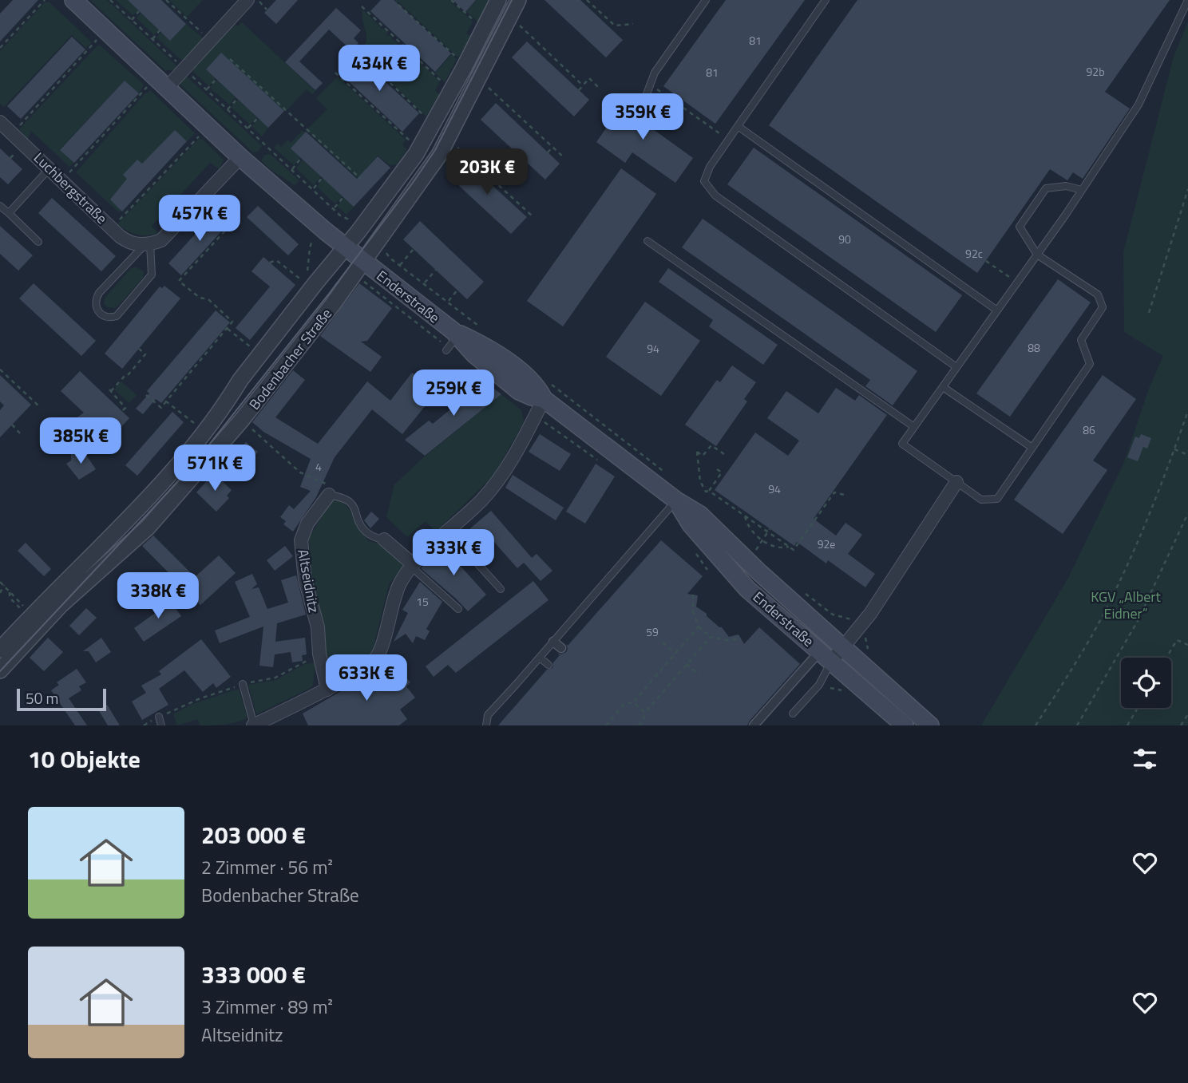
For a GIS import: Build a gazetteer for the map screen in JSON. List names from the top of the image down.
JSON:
{
  "streets": {
    "main road": ["Enderstraße"],
    "street": ["Luchbergstraße", "Bodenbacher Straße", "Altseidnitz"]
  },
  "crossings": [
    ["Enderstraße", "Bodenbacher Straße"]
  ],
  "parks": ["KGV „Albert Eidner“"],
  "house_numbers": [
    "81",
    "92b",
    "81",
    "90",
    "92c",
    "88",
    "94",
    "86",
    "4",
    "94",
    "92e",
    "15",
    "59"
  ],
  "scale_bar": "50 m",
  "page": {
    "price": [
      "434K €",
      "359K €",
      "203K €",
      "457K €",
      "259K €",
      "385K €",
      "571K €",
      "333K €",
      "338K €",
      "633K €"
    ],
    "scale": "50 m",
    "heading": "10 Objekte",
    "list": [
      {
        "name": "203 000 €",
        "note": "2 Zimmer · 56 m² · Bodenbacher Straße"
      },
      {
        "name": "333 000 €",
        "note": "3 Zimmer · 89 m² · Altseidnitz"
      }
    ]
  }
}
